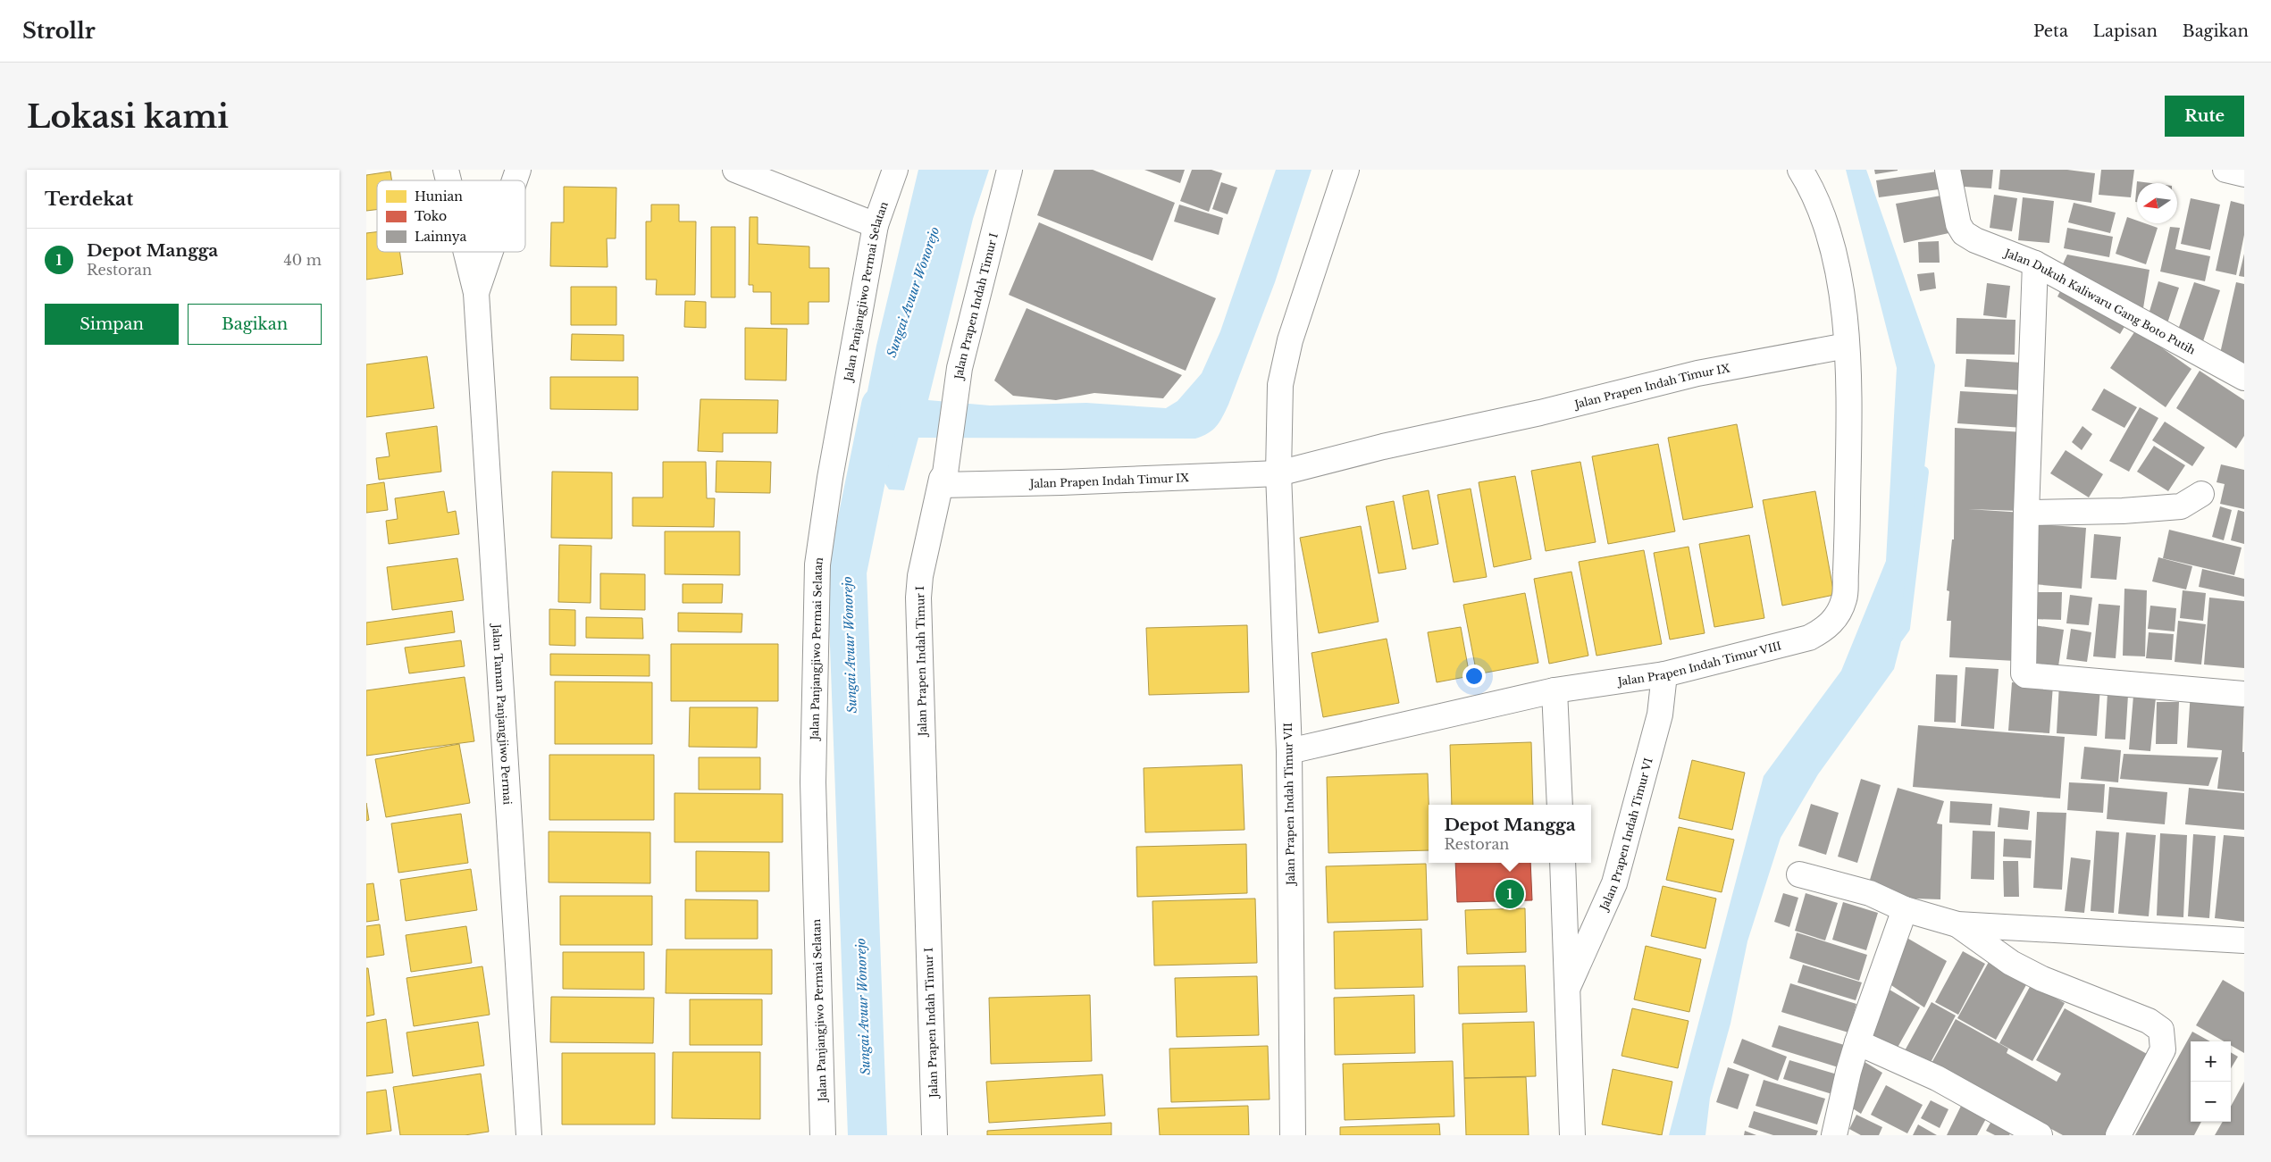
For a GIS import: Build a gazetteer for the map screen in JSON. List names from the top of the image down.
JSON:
{
  "streets": {
    "street": [
      "Jalan Panjangjiwo Permai Selatan",
      "Jalan Dukuh Kaliwaru Gang Boto Putih",
      "Jalan Prapen Indah Timur I",
      "Jalan Prapen Indah Timur IX",
      "Jalan Prapen Indah Timur VIII",
      "Jalan Taman Panjangjiwo Permai",
      "Jalan Prapen Indah Timur VII",
      "Jalan Prapen Indah Timur VI"
    ]
  },
  "crossings": [
    ["Jalan Prapen Indah Timur I", "Jalan Prapen Indah Timur IX"],
    ["Jalan Prapen Indah Timur IX", "Jalan Prapen Indah Timur VIII"],
    ["Jalan Prapen Indah Timur IX", "Jalan Prapen Indah Timur VII"],
    ["Jalan Prapen Indah Timur VIII", "Jalan Prapen Indah Timur VII"],
    ["Jalan Prapen Indah Timur VIII", "Jalan Prapen Indah Timur VI"]
  ],
  "water": ["Sungai Avuur Wonorejo"],
  "legend": ["Hunian", "Toko", "Lainnya"],
  "north": "left",
  "page": {
    "header": "Strollr",
    "nav": ["Peta", "Lapisan", "Bagikan"],
    "buttons": [
      "Rute",
      ["Simpan", "Bagikan"]
    ],
    "title": "Lokasi kami",
    "heading": "Terdekat",
    "list": [
      {
        "mark": "1",
        "name": "Depot Mangga",
        "note": "Restoran",
        "value": "40 m"
      }
    ],
    "popup": ["Depot Mangga", "Restoran"],
    "pins": "1",
    "map_buttons": ["+", "−"]
  }
}
